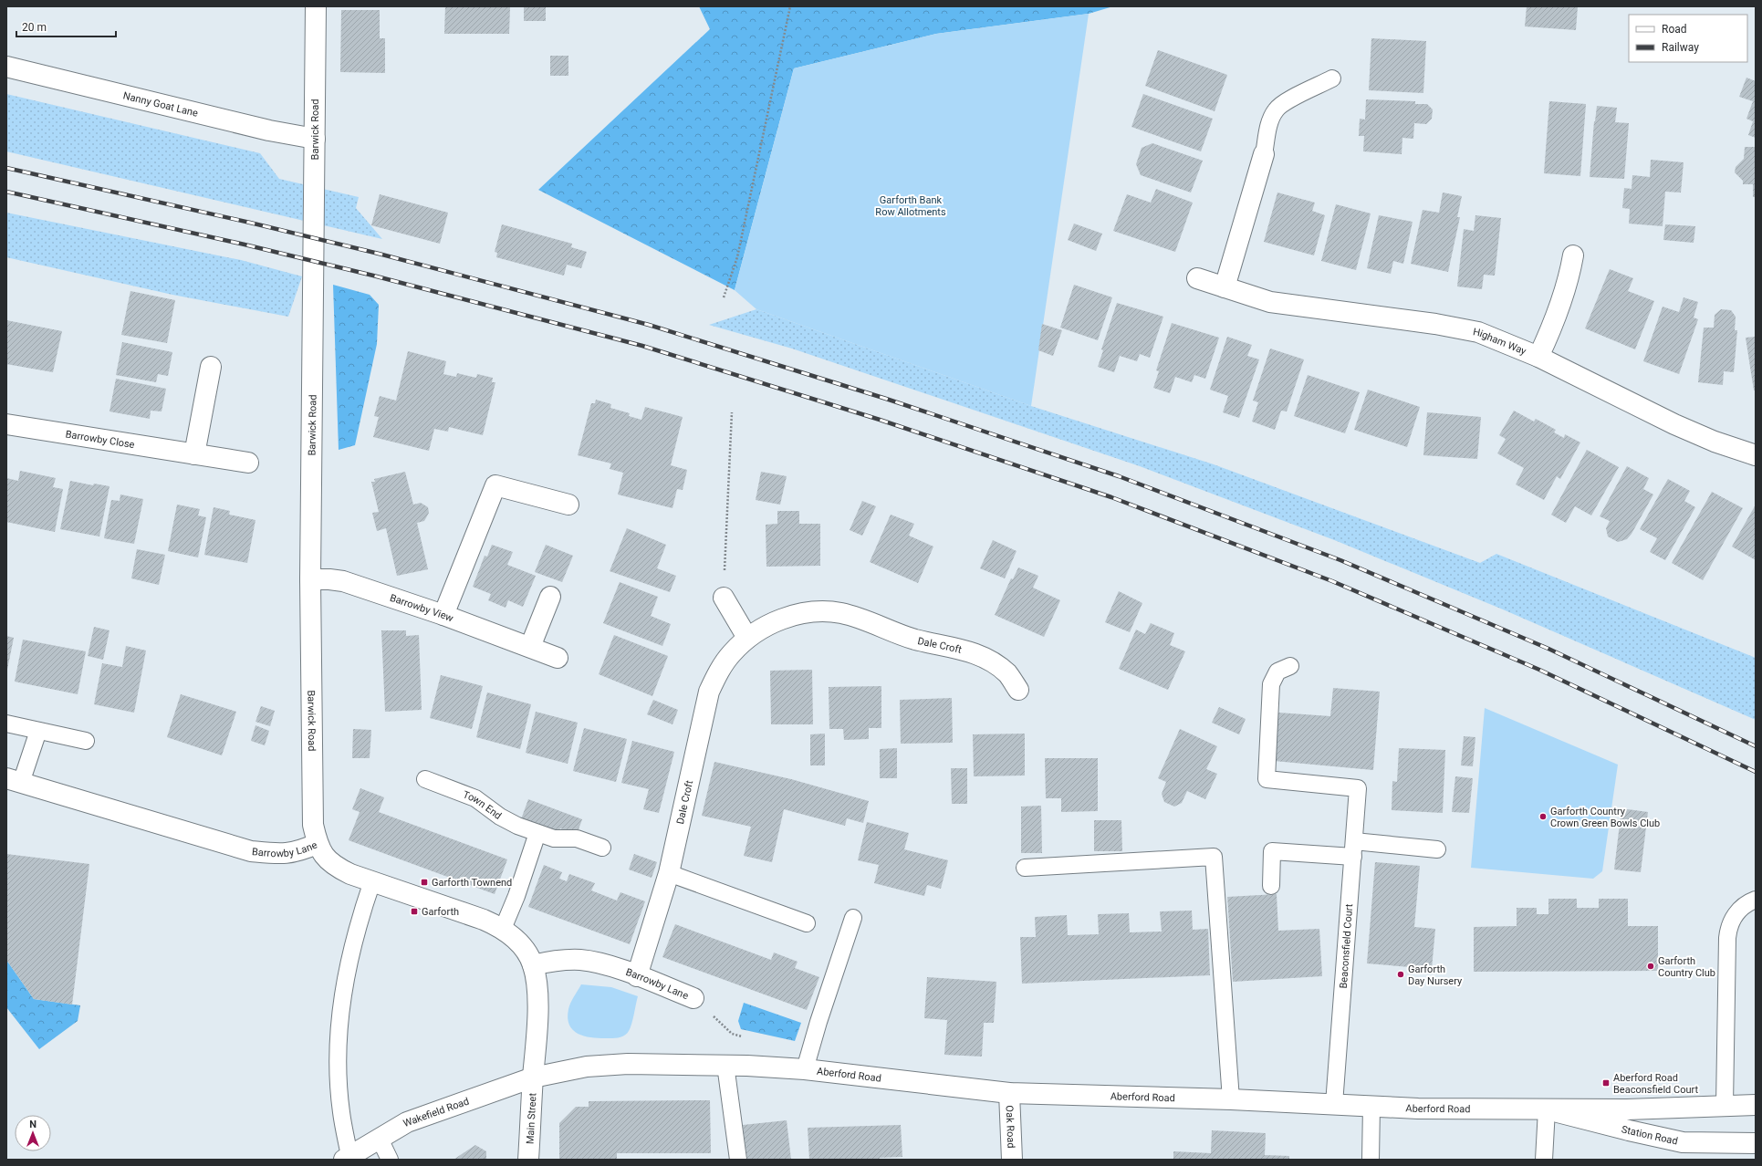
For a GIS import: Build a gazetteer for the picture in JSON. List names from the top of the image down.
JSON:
{
  "streets": {
    "street": [
      "Nanny Goat Lane",
      "Barwick Road",
      "Higham Way",
      "Barrowby Close",
      "Barrowby View",
      "Dale Croft",
      "Barrowby Lane",
      "Aberford Road",
      "Wakefield Road",
      "Main Street",
      "Oak Road",
      "Station Road"
    ],
    "lane": ["Town End", "Beaconsfield Court"]
  },
  "crossings": [
    ["Nanny Goat Lane", "Barwick Road"],
    ["Barwick Road", "Barrowby View"],
    ["Barwick Road", "Barrowby Lane"],
    ["Dale Croft", "Barrowby Lane"],
    ["Barrowby Lane", "Aberford Road"],
    ["Barrowby Lane", "Wakefield Road"],
    ["Barrowby Lane", "Main Street"],
    ["Beaconsfield Court", "Aberford Road"],
    ["Aberford Road", "Wakefield Road"],
    ["Aberford Road", "Main Street"],
    ["Aberford Road", "Oak Road"],
    ["Aberford Road", "Station Road"],
    ["Wakefield Road", "Main Street"]
  ],
  "parks": ["Garforth Bank Row Allotments"],
  "places": {
    "other": ["Garforth Country Crown Green Bowls Club", "Garforth Country Club", "Garforth Day Nursery"],
    "transit": ["Garforth Townend", "Garforth", "Aberford Road Beaconsfield Court"]
  },
  "legend": ["Road", "Railway"],
  "scale_bar": "20 m",
  "north": "top"
}
